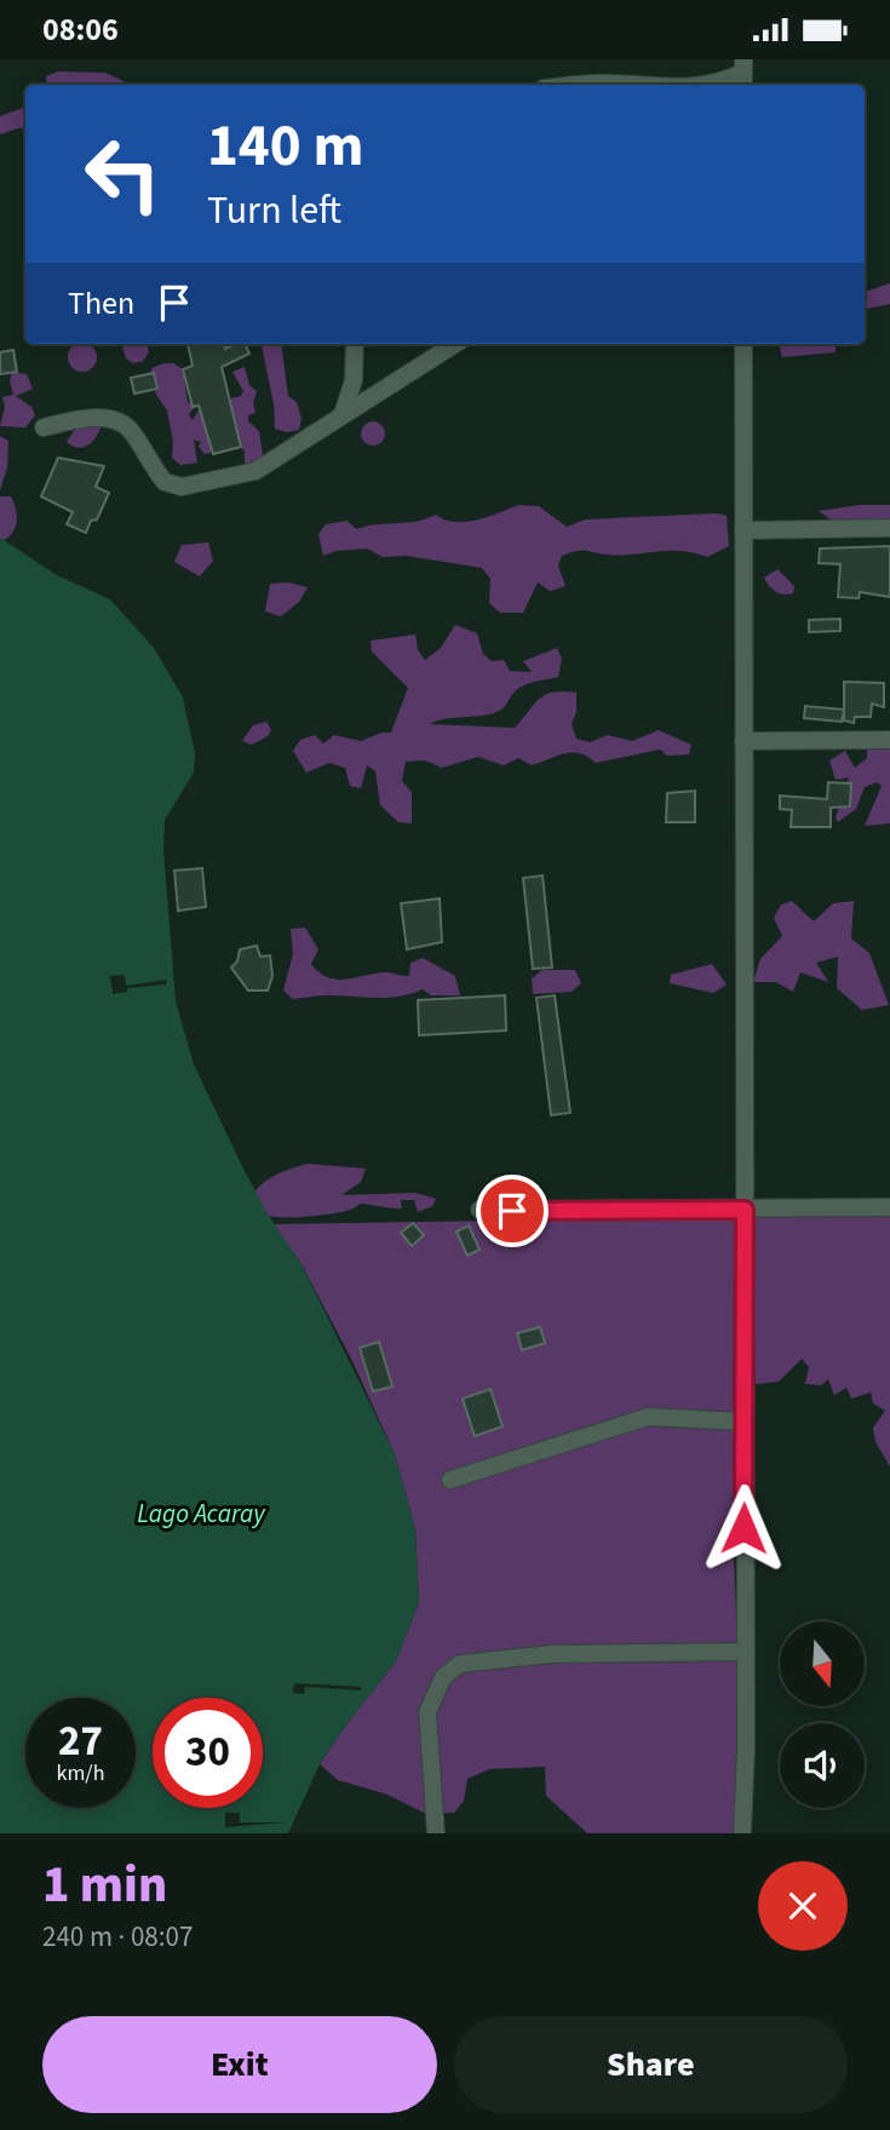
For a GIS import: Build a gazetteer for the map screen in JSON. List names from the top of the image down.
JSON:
{
  "water": ["Lago Acaray"],
  "north": "bottom",
  "page": {
    "status": "08:06",
    "turn": ["140 m", "Turn left"],
    "then": "Then",
    "speed": "27 km/h",
    "limit": "30",
    "heading": ["1 min", "240 m · 08:07"],
    "buttons": ["Exit", "Share"]
  }
}
